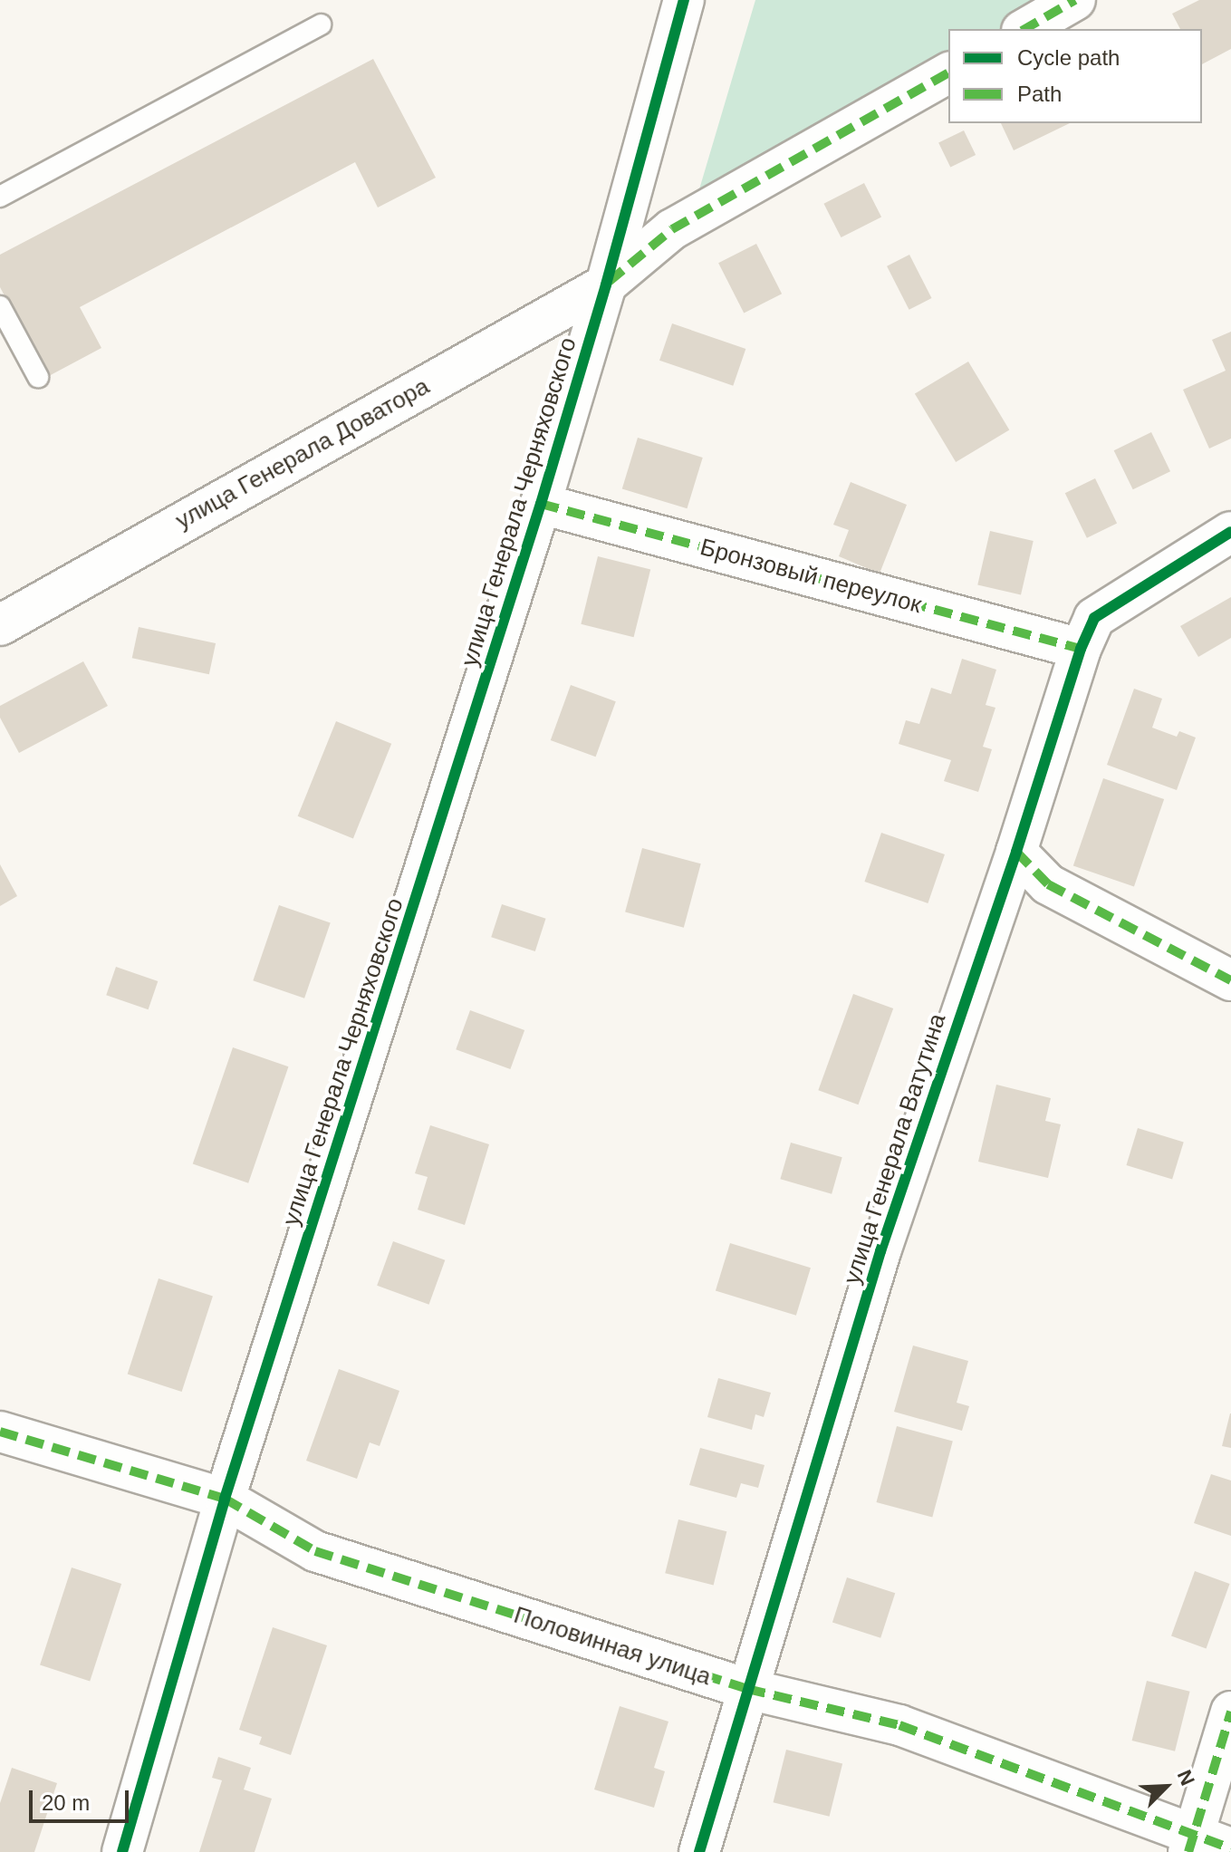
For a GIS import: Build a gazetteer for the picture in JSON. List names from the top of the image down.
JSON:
{
  "streets": {
    "street": [
      "улица Генерала Доватора",
      "улица Генерала Черняховского",
      "Бронзовый переулок",
      "улица Генерала Ватутина",
      "Половинная улица"
    ]
  },
  "crossings": [
    ["улица Генерала Доватора", "улица Генерала Черняховского"],
    ["улица Генерала Черняховского", "Бронзовый переулок"],
    ["улица Генерала Черняховского", "Половинная улица"],
    ["Бронзовый переулок", "улица Генерала Ватутина"],
    ["улица Генерала Ватутина", "Половинная улица"]
  ],
  "legend": ["Cycle path", "Path"],
  "scale_bar": "20 m",
  "north": "top right"
}
